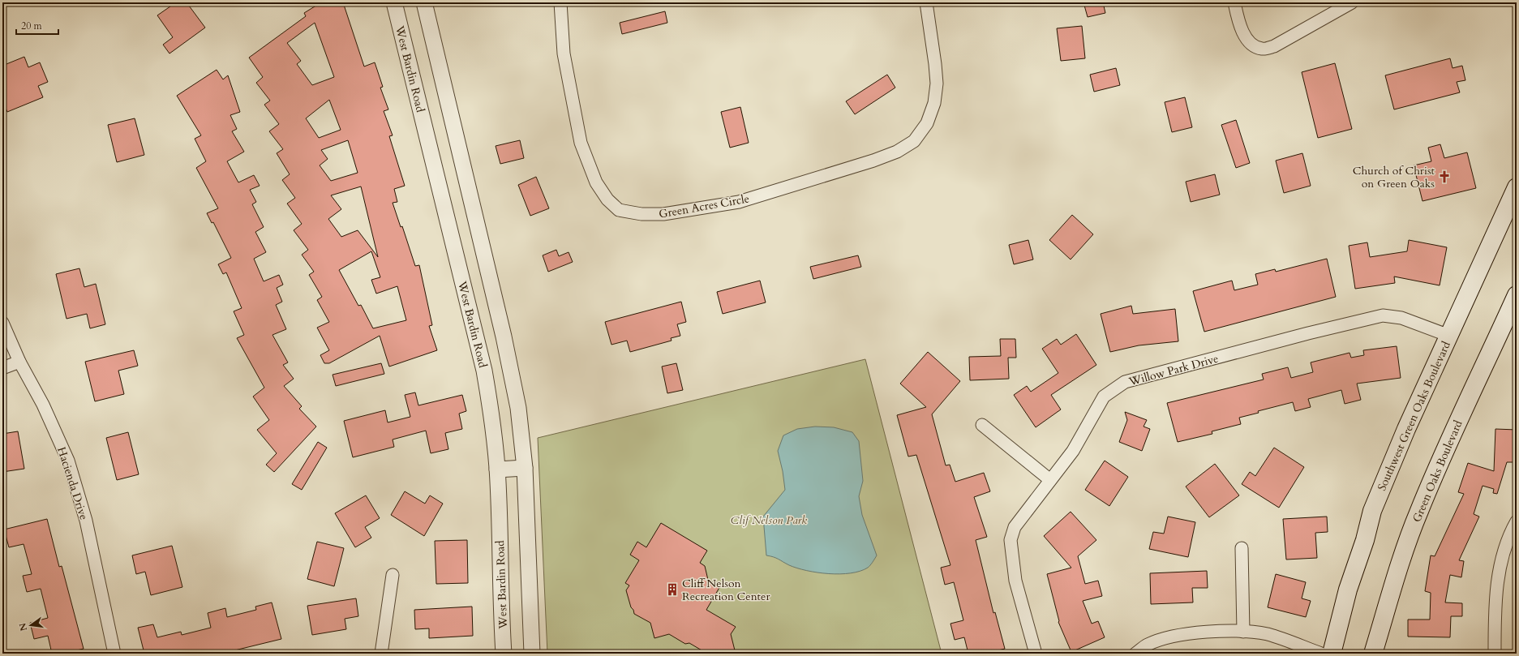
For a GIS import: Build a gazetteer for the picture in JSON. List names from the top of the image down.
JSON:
{
  "streets": {
    "main road": ["Southwest Green Oaks Boulevard", "Green Oaks Boulevard"],
    "street": [
      "West Bardin Road",
      "Green Acres Circle",
      "Willow Park Drive",
      "Hacienda Drive"
    ]
  },
  "crossings": [
    ["Willow Park Drive", "Southwest Green Oaks Boulevard"]
  ],
  "parks": ["Clif Nelson Park"],
  "places": {
    "church": ["Church of Christ on Green Oaks"],
    "building": ["Cliff Nelson Recreation Center"]
  },
  "scale_bar": "20 m",
  "north": "left"
}
